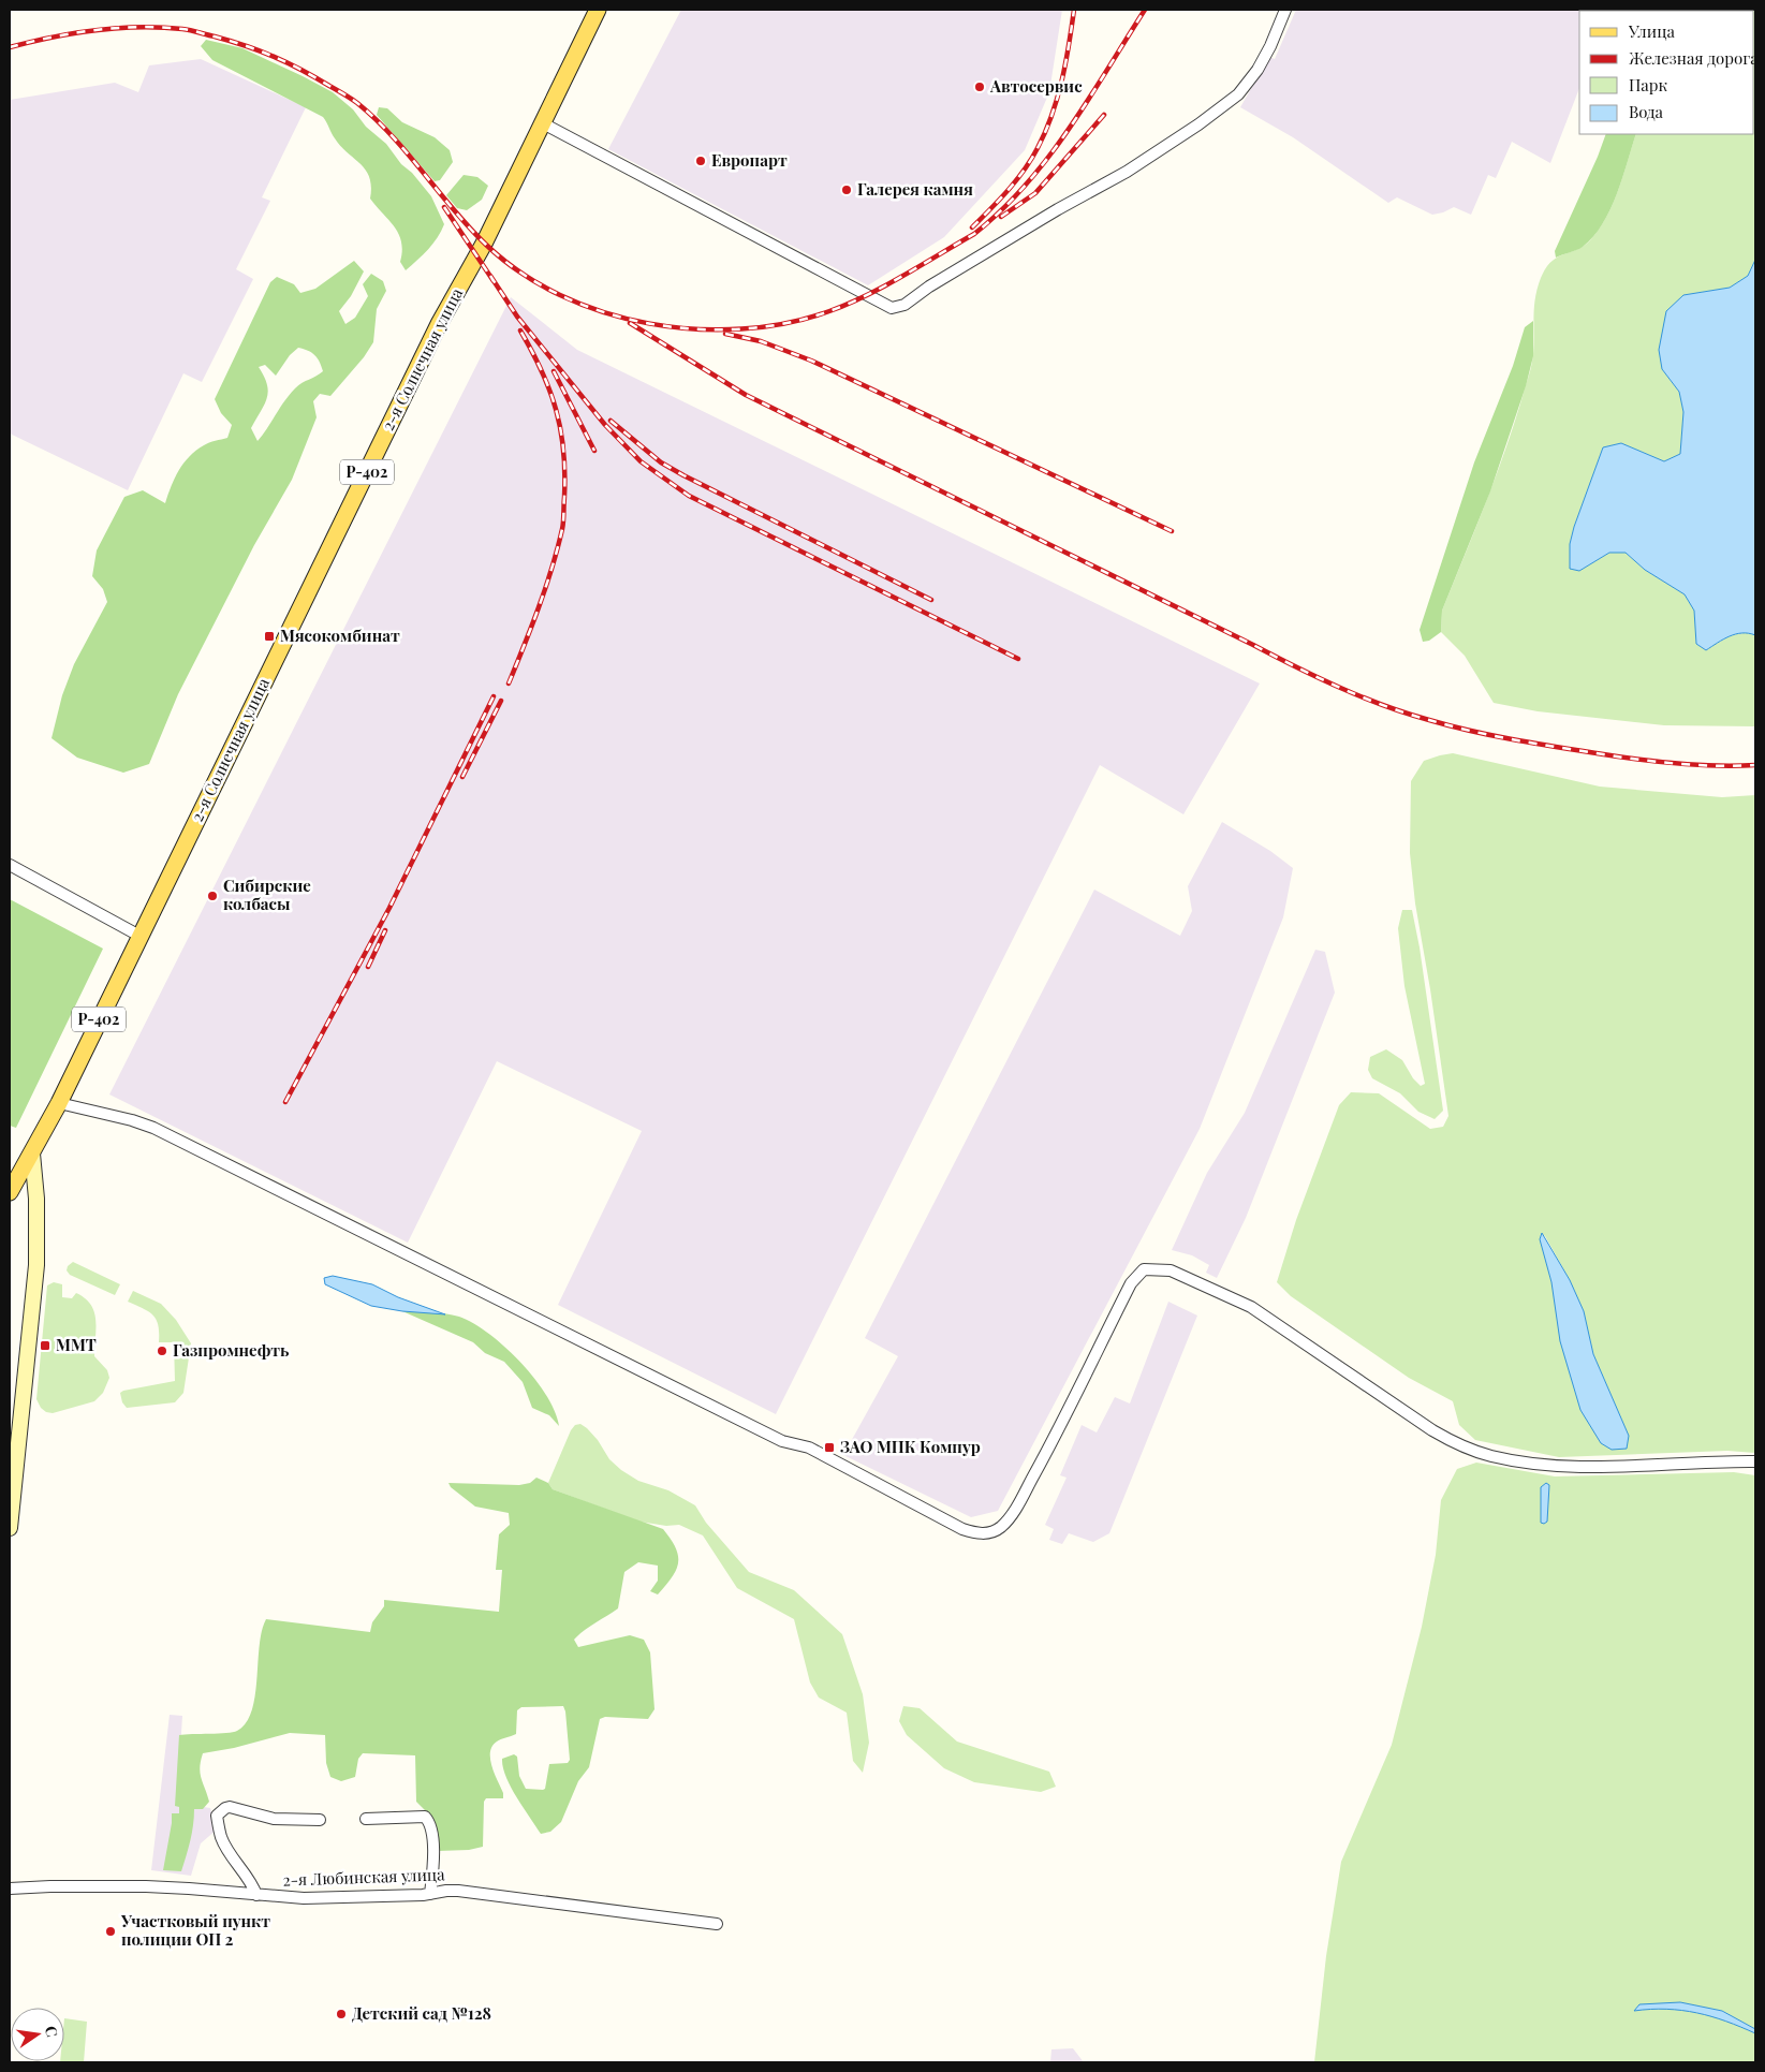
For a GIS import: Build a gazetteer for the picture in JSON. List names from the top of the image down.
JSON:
{
  "streets": {
    "main road": ["2-я Солнечная улица", "Р-402"],
    "street": ["2-я Любинская улица"]
  },
  "crossings": [
    ["2-я Солнечная улица", "Р-402"]
  ],
  "places": {
    "other": [
      "Автосервис",
      "Европарт",
      "Галерея камня",
      "Сибирские колбасы",
      "Газпромнефть",
      "Участковый пункт полиции ОП 2",
      "Детский сад №128"
    ],
    "transit": ["Мясокомбинат", "ММТ", "ЗАО МПК Компур"]
  },
  "legend": [
    "Улица",
    "Железная дорога",
    "Парк",
    "Вода"
  ],
  "north": "right"
}
